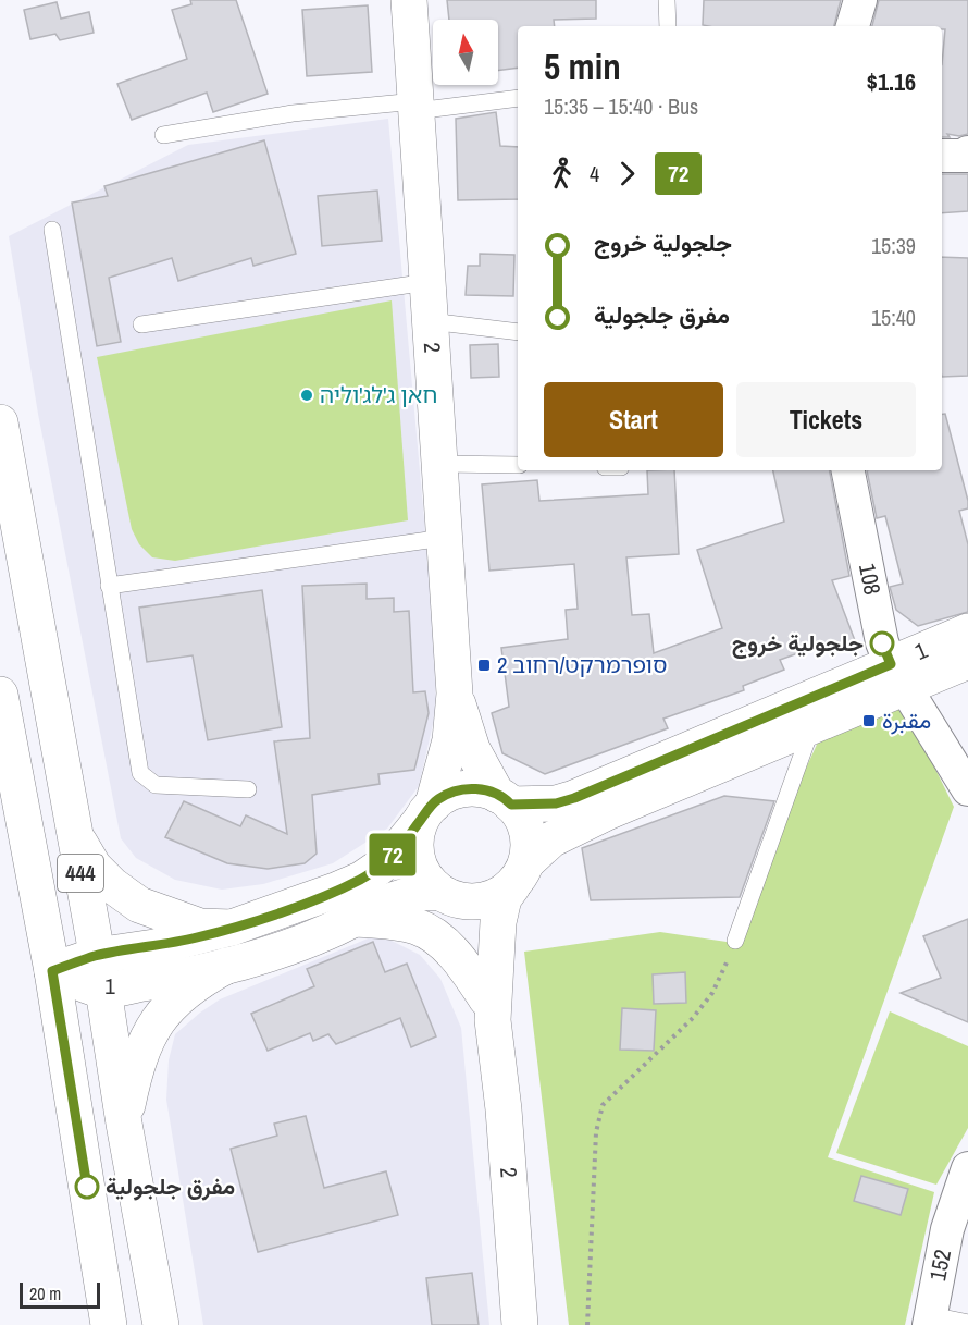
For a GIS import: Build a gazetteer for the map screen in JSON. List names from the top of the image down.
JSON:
{
  "streets": {
    "main road": ["2", "1", "444"],
    "street": ["108", "152"]
  },
  "crossings": [
    ["2", "1"],
    ["108", "1"],
    ["1", "444"]
  ],
  "places": {
    "other": ["חאן ג'לג'וליה", "جلجولية خروج", "مفرق جلجولية"],
    "transit": ["סופרמרקט/רחוב 2", "مقبرة"]
  },
  "lines": ["bus line 72"],
  "scale_bar": "20 m",
  "north": "top",
  "page": {
    "on_map": "72",
    "heading": ["5 min", "15:35 – 15:40 · Bus", "$1.16"],
    "legs": ["4", "72"],
    "list": [
      {
        "name": "جلجولية خروج",
        "value": "15:39"
      },
      {
        "name": "مفرق جلجولية",
        "value": "15:40"
      }
    ],
    "buttons": ["Start", "Tickets"],
    "scale": "20 m"
  }
}
